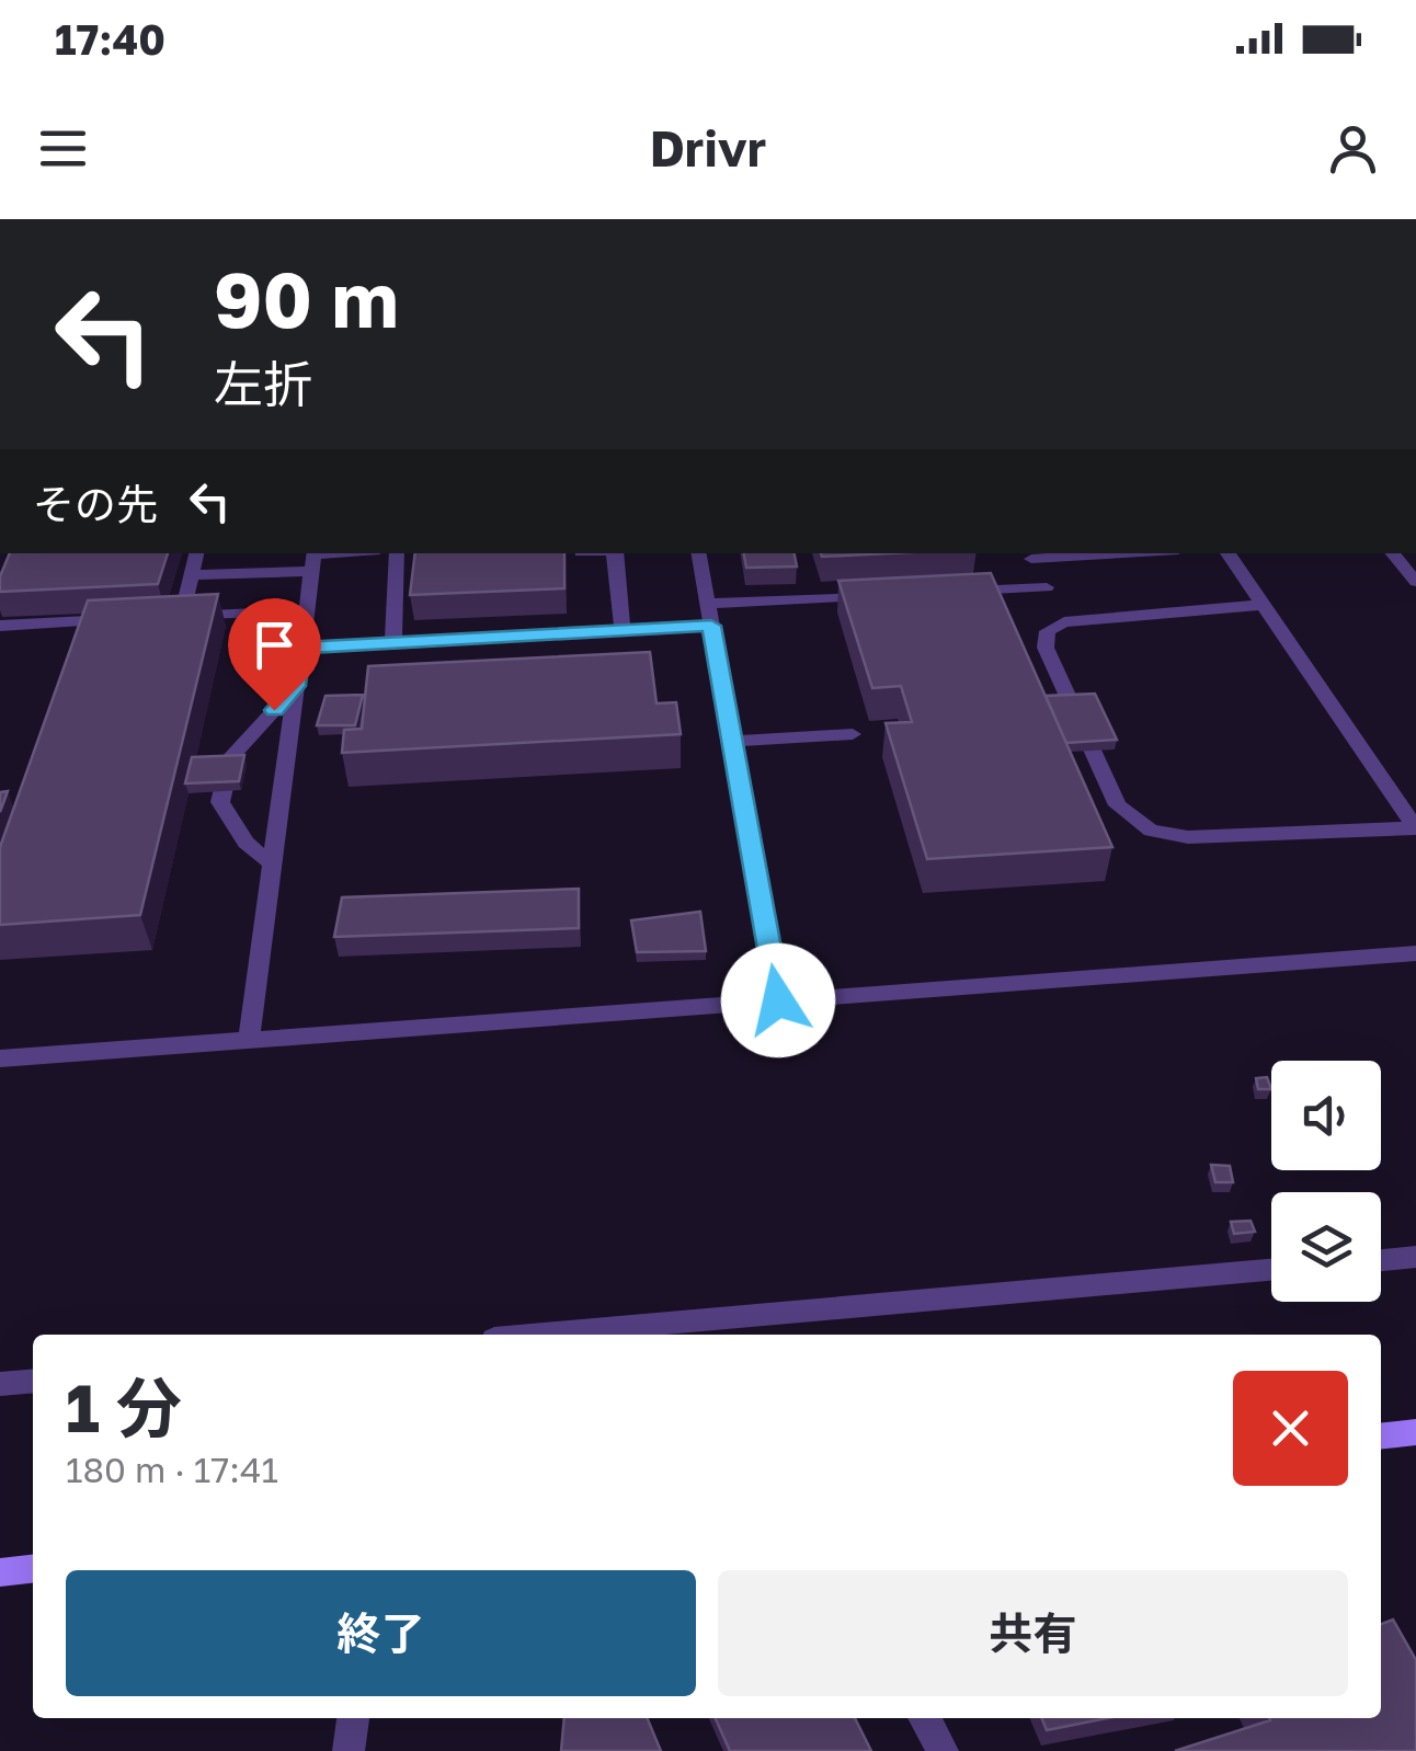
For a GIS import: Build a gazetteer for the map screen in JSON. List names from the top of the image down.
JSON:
{
  "page": {
    "status": "17:40",
    "header": "Drivr",
    "turn": ["90 m", "左折"],
    "then": "その先",
    "heading": ["1 分", "180 m · 17:41"],
    "buttons": ["終了", "共有"]
  }
}
